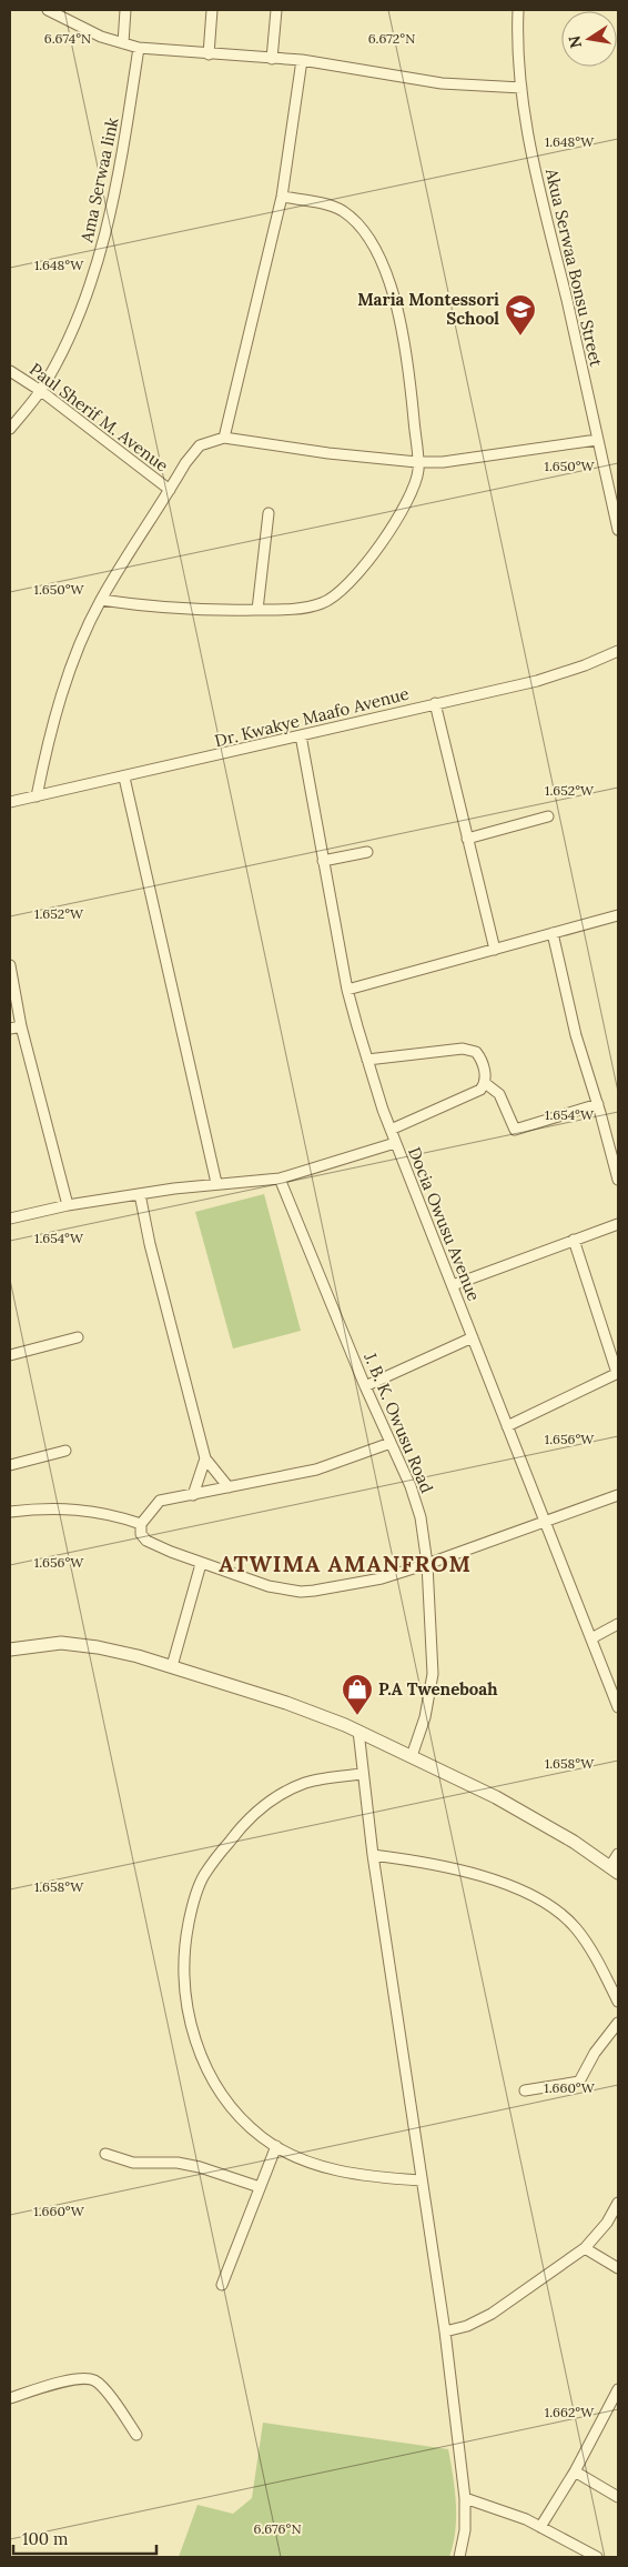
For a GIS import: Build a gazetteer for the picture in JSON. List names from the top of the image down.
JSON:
{
  "streets": {
    "street": [
      "Ama Serwaa link",
      "Akua Serwaa Bonsu Street",
      "Paul Sherif M. Avenue",
      "Dr. Kwakye Maafo Avenue",
      "Docia Owusu Avenue",
      "J. B. K. Owusu Road"
    ]
  },
  "crossings": [
    ["Ama Serwaa link", "Paul Sherif M. Avenue"],
    ["Dr. Kwakye Maafo Avenue", "Docia Owusu Avenue"]
  ],
  "districts": ["ATWIMA AMANFROM"],
  "places": {
    "school or university": ["Maria Montessori School"],
    "shop": ["P.A Tweneboah"]
  },
  "scale_bar": "100 m",
  "north": "left",
  "coordinates": [
    "6.674°N",
    "6.672°N",
    "1.648°W",
    "1.650°W",
    "1.652°W",
    "1.654°W",
    "1.656°W",
    "1.658°W",
    "1.660°W",
    "1.662°W",
    "6.676°N"
  ]
}
